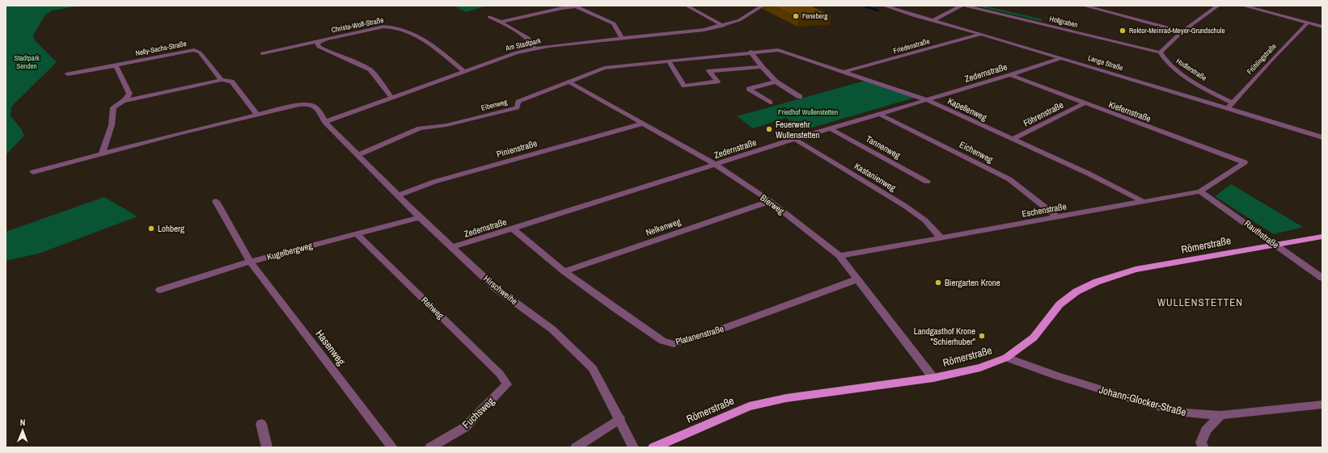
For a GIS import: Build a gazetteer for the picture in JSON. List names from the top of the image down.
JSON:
{
  "streets": {
    "main road": ["Römerstraße"],
    "street": [
      "Hollgraben",
      "Christa-Wolf-Straße",
      "Am Stadtpark",
      "Friedenstraße",
      "Nelly-Sachs-Straße",
      "Frühlingstraße",
      "Lange Straße",
      "Hudlerstraße",
      "Zedernstraße",
      "Eibenweg",
      "Kapellenweg",
      "Kiefernstraße",
      "Föhrenstraße",
      "Tannenweg",
      "Pinienstraße",
      "Eichenweg",
      "Kastanienweg",
      "Bierweg",
      "Eschenstraße",
      "Nelkenweg",
      "Rauthstraße",
      "Kugelbergweg",
      "Hirschweihe",
      "Rehweg",
      "Platanenstraße",
      "Hasenweg",
      "Johann-Glocker-Straße",
      "Fuchsweg"
    ]
  },
  "crossings": [
    ["Hollgraben", "Hudlerstraße"],
    ["Christa-Wolf-Straße", "Am Stadtpark"],
    ["Am Stadtpark", "Hirschweihe"],
    ["Friedenstraße", "Lange Straße"],
    ["Friedenstraße", "Kapellenweg"],
    ["Frühlingstraße", "Lange Straße"],
    ["Frühlingstraße", "Hudlerstraße"],
    ["Lange Straße", "Hudlerstraße"],
    ["Lange Straße", "Zedernstraße"],
    ["Zedernstraße", "Kapellenweg"],
    ["Zedernstraße", "Kiefernstraße"],
    ["Zedernstraße", "Tannenweg"],
    ["Zedernstraße", "Eichenweg"],
    ["Zedernstraße", "Kastanienweg"],
    ["Zedernstraße", "Bierweg"],
    ["Zedernstraße", "Hirschweihe"],
    ["Zedernstraße", "Platanenstraße"],
    ["Eibenweg", "Kapellenweg"],
    ["Eibenweg", "Bierweg"],
    ["Eibenweg", "Hirschweihe"],
    ["Kapellenweg", "Föhrenstraße"],
    ["Kapellenweg", "Eschenstraße"],
    ["Kiefernstraße", "Föhrenstraße"],
    ["Kiefernstraße", "Eschenstraße"],
    ["Pinienstraße", "Bierweg"],
    ["Pinienstraße", "Hirschweihe"],
    ["Eichenweg", "Eschenstraße"],
    ["Kastanienweg", "Eschenstraße"],
    ["Bierweg", "Eschenstraße"],
    ["Bierweg", "Nelkenweg"],
    ["Bierweg", "Römerstraße"],
    ["Bierweg", "Platanenstraße"],
    ["Eschenstraße", "Rauthstraße"],
    ["Nelkenweg", "Platanenstraße"],
    ["Rauthstraße", "Römerstraße"],
    ["Römerstraße", "Johann-Glocker-Straße"],
    ["Kugelbergweg", "Hirschweihe"],
    ["Kugelbergweg", "Rehweg"],
    ["Kugelbergweg", "Hasenweg"],
    ["Rehweg", "Fuchsweg"]
  ],
  "districts": ["WULLENSTETTEN"],
  "parks": ["Stadtpark Senden", "Friedhof Wullenstetten"],
  "places": [
    "Feneberg",
    "Rektor-Meinrad-Meyer-Grundschule",
    "Feuerwehr Wullenstetten",
    "Lohberg",
    "Biergarten Krone",
    "Landgasthof Krone \"Schierhuber\""
  ],
  "north": "top"
}
